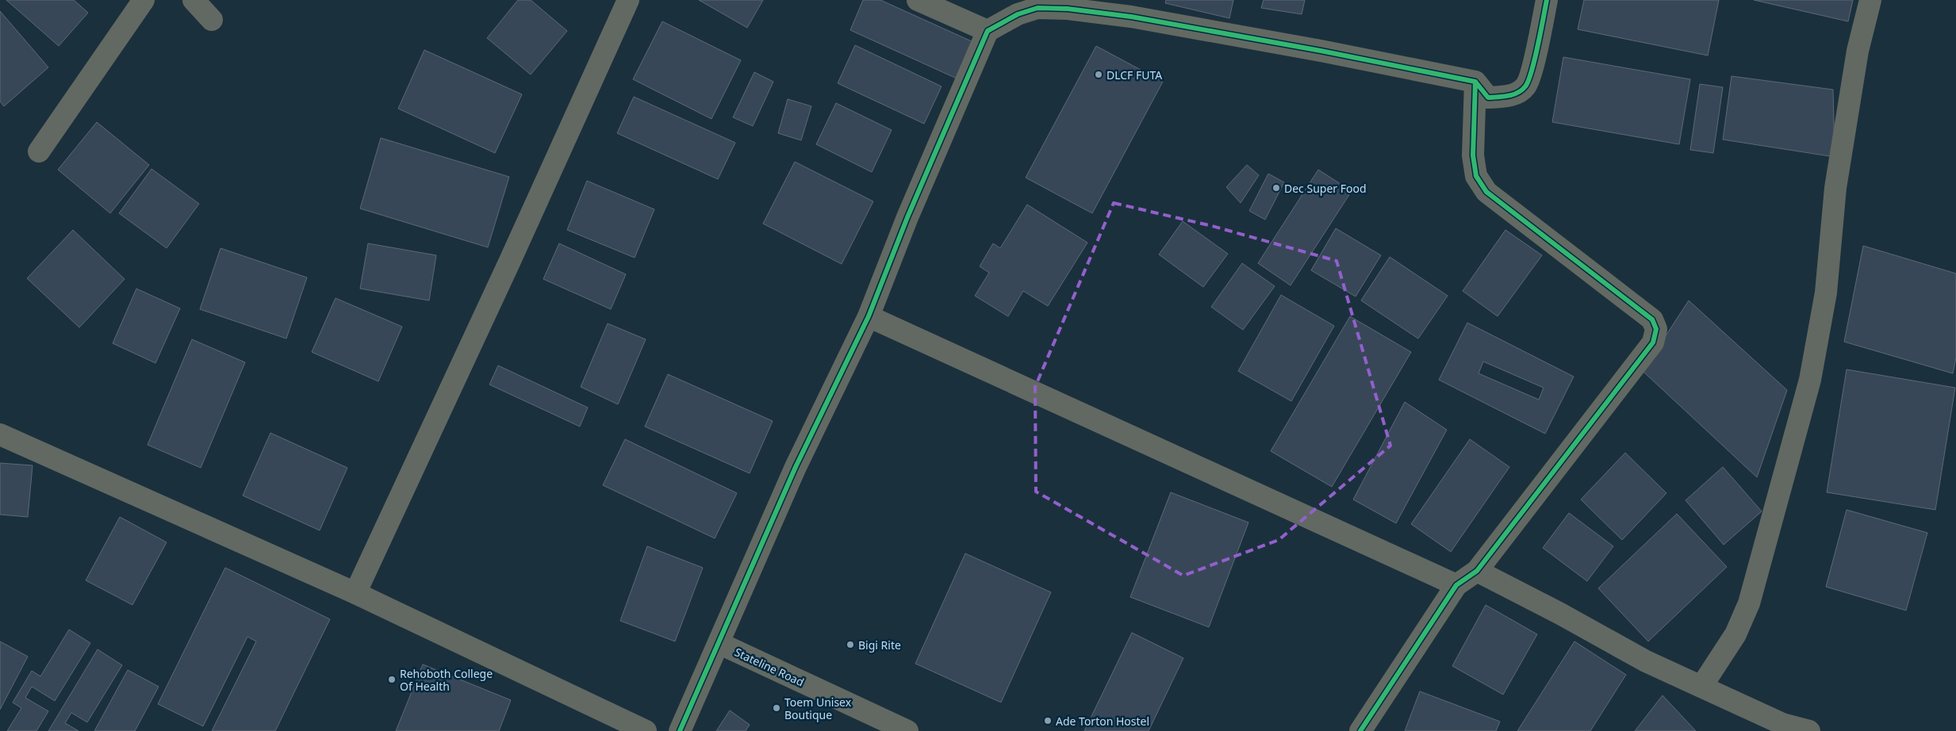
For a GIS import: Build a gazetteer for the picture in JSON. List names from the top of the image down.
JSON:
{
  "streets": {
    "street": ["Stateline Road"]
  },
  "places": [
    "DLCF FUTA",
    "Dec Super Food",
    "Bigi Rite",
    "Rehoboth College Of Health",
    "Toem Unisex Boutique",
    "Ade Torton Hostel"
  ]
}
